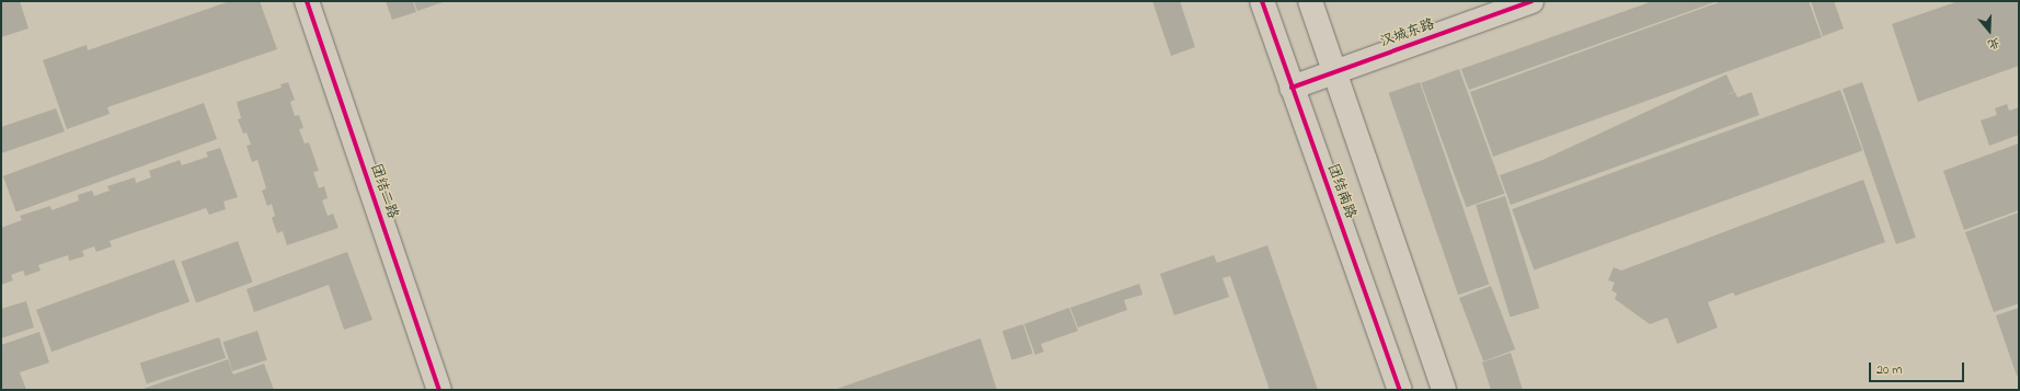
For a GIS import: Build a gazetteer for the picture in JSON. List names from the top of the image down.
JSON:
{
  "streets": {
    "street": ["汉城东路", "团结二路", "团结南路"]
  },
  "crossings": [
    ["汉城东路", "团结南路"]
  ],
  "scale_bar": "20 m",
  "north": "bottom"
}
